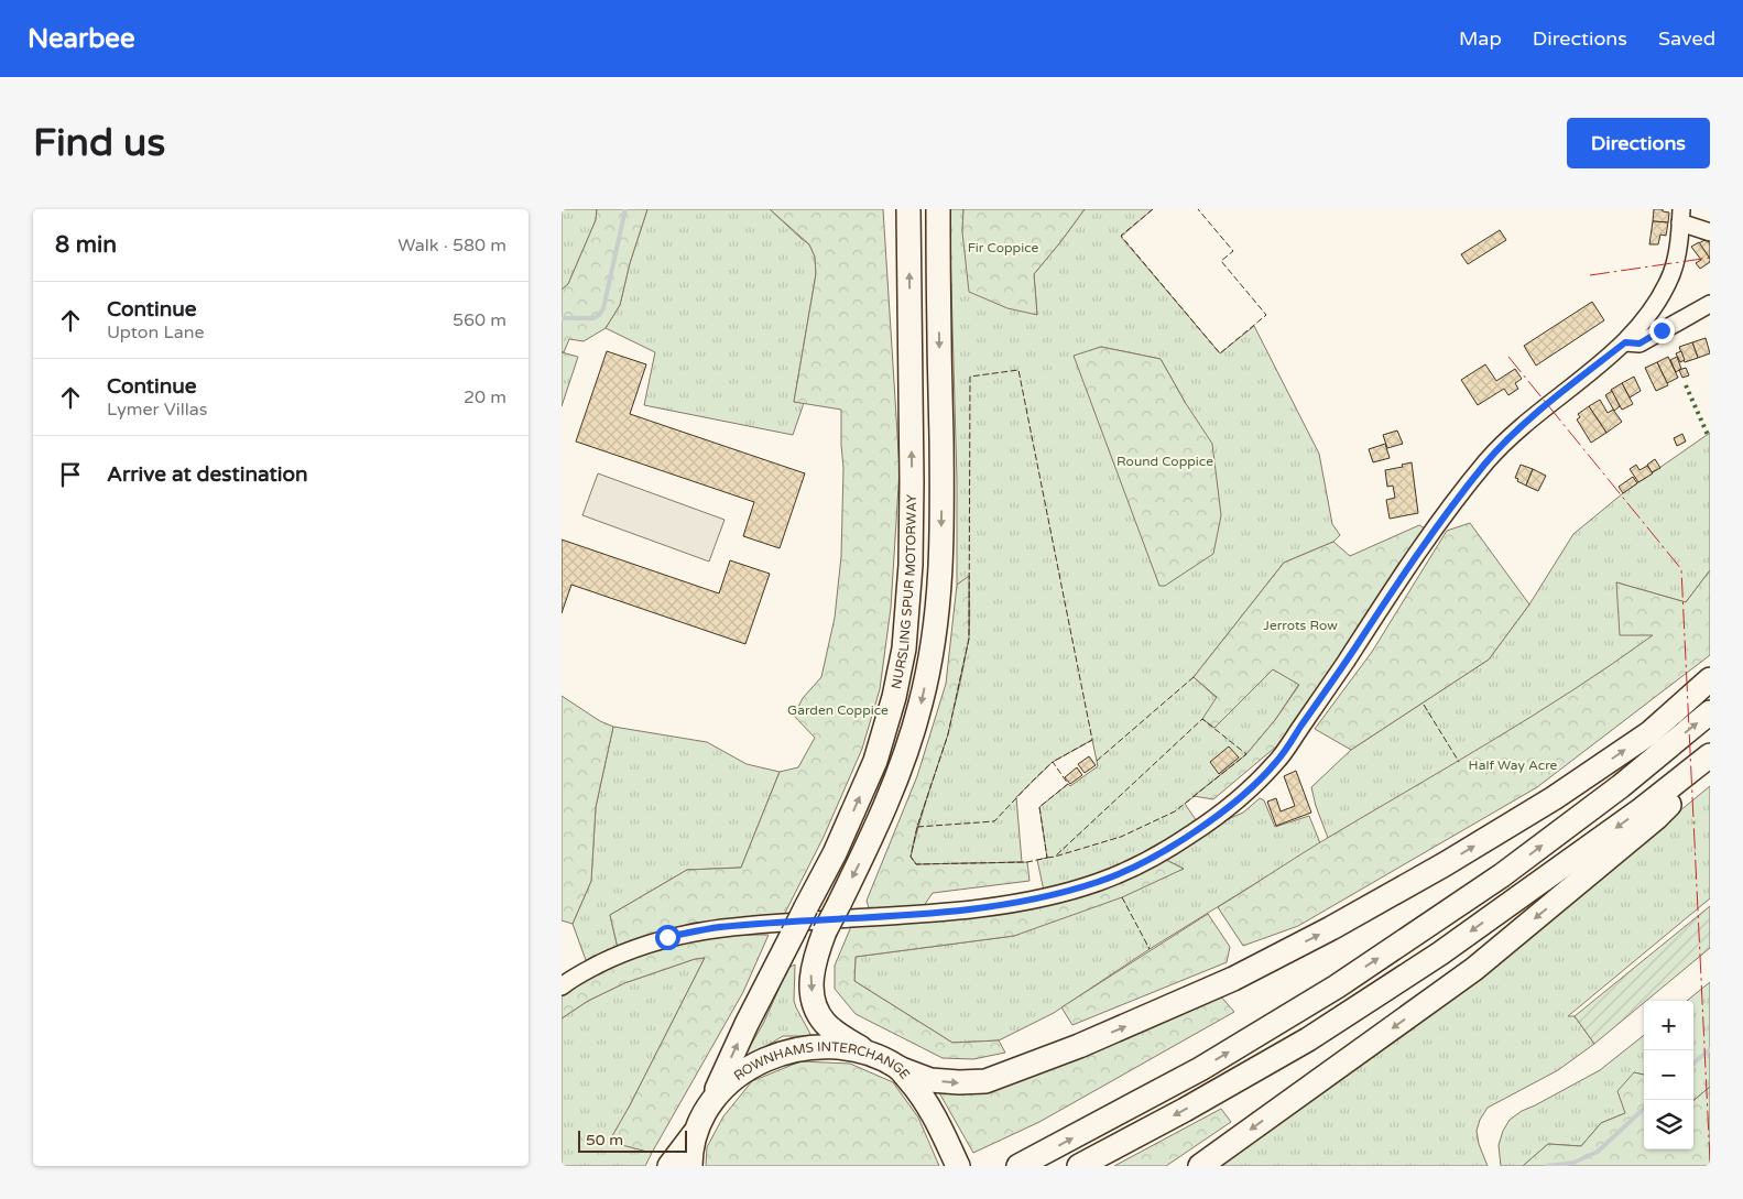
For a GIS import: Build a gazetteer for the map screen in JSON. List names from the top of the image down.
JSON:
{
  "streets": {
    "highway": ["NURSLING SPUR MOTORWAY", "ROWNHAMS INTERCHANGE"]
  },
  "crossings": [
    ["NURSLING SPUR MOTORWAY", "ROWNHAMS INTERCHANGE"]
  ],
  "parks": [
    "Fir Coppice",
    "Round Coppice",
    "Jerrots Row",
    "Garden Coppice",
    "Half Way Acre"
  ],
  "scale_bar": "50 m",
  "page": {
    "header": "Nearbee",
    "nav": ["Map", "Directions", "Saved"],
    "buttons": "Directions",
    "title": "Find us",
    "heading": ["8 min", "Walk · 580 m"],
    "list": [
      ["Continue", "Upton Lane", "560 m"],
      ["Continue", "Lymer Villas", "20 m"],
      "Arrive at destination"
    ],
    "map_buttons": ["+", "−"],
    "scale": "50 m"
  }
}
